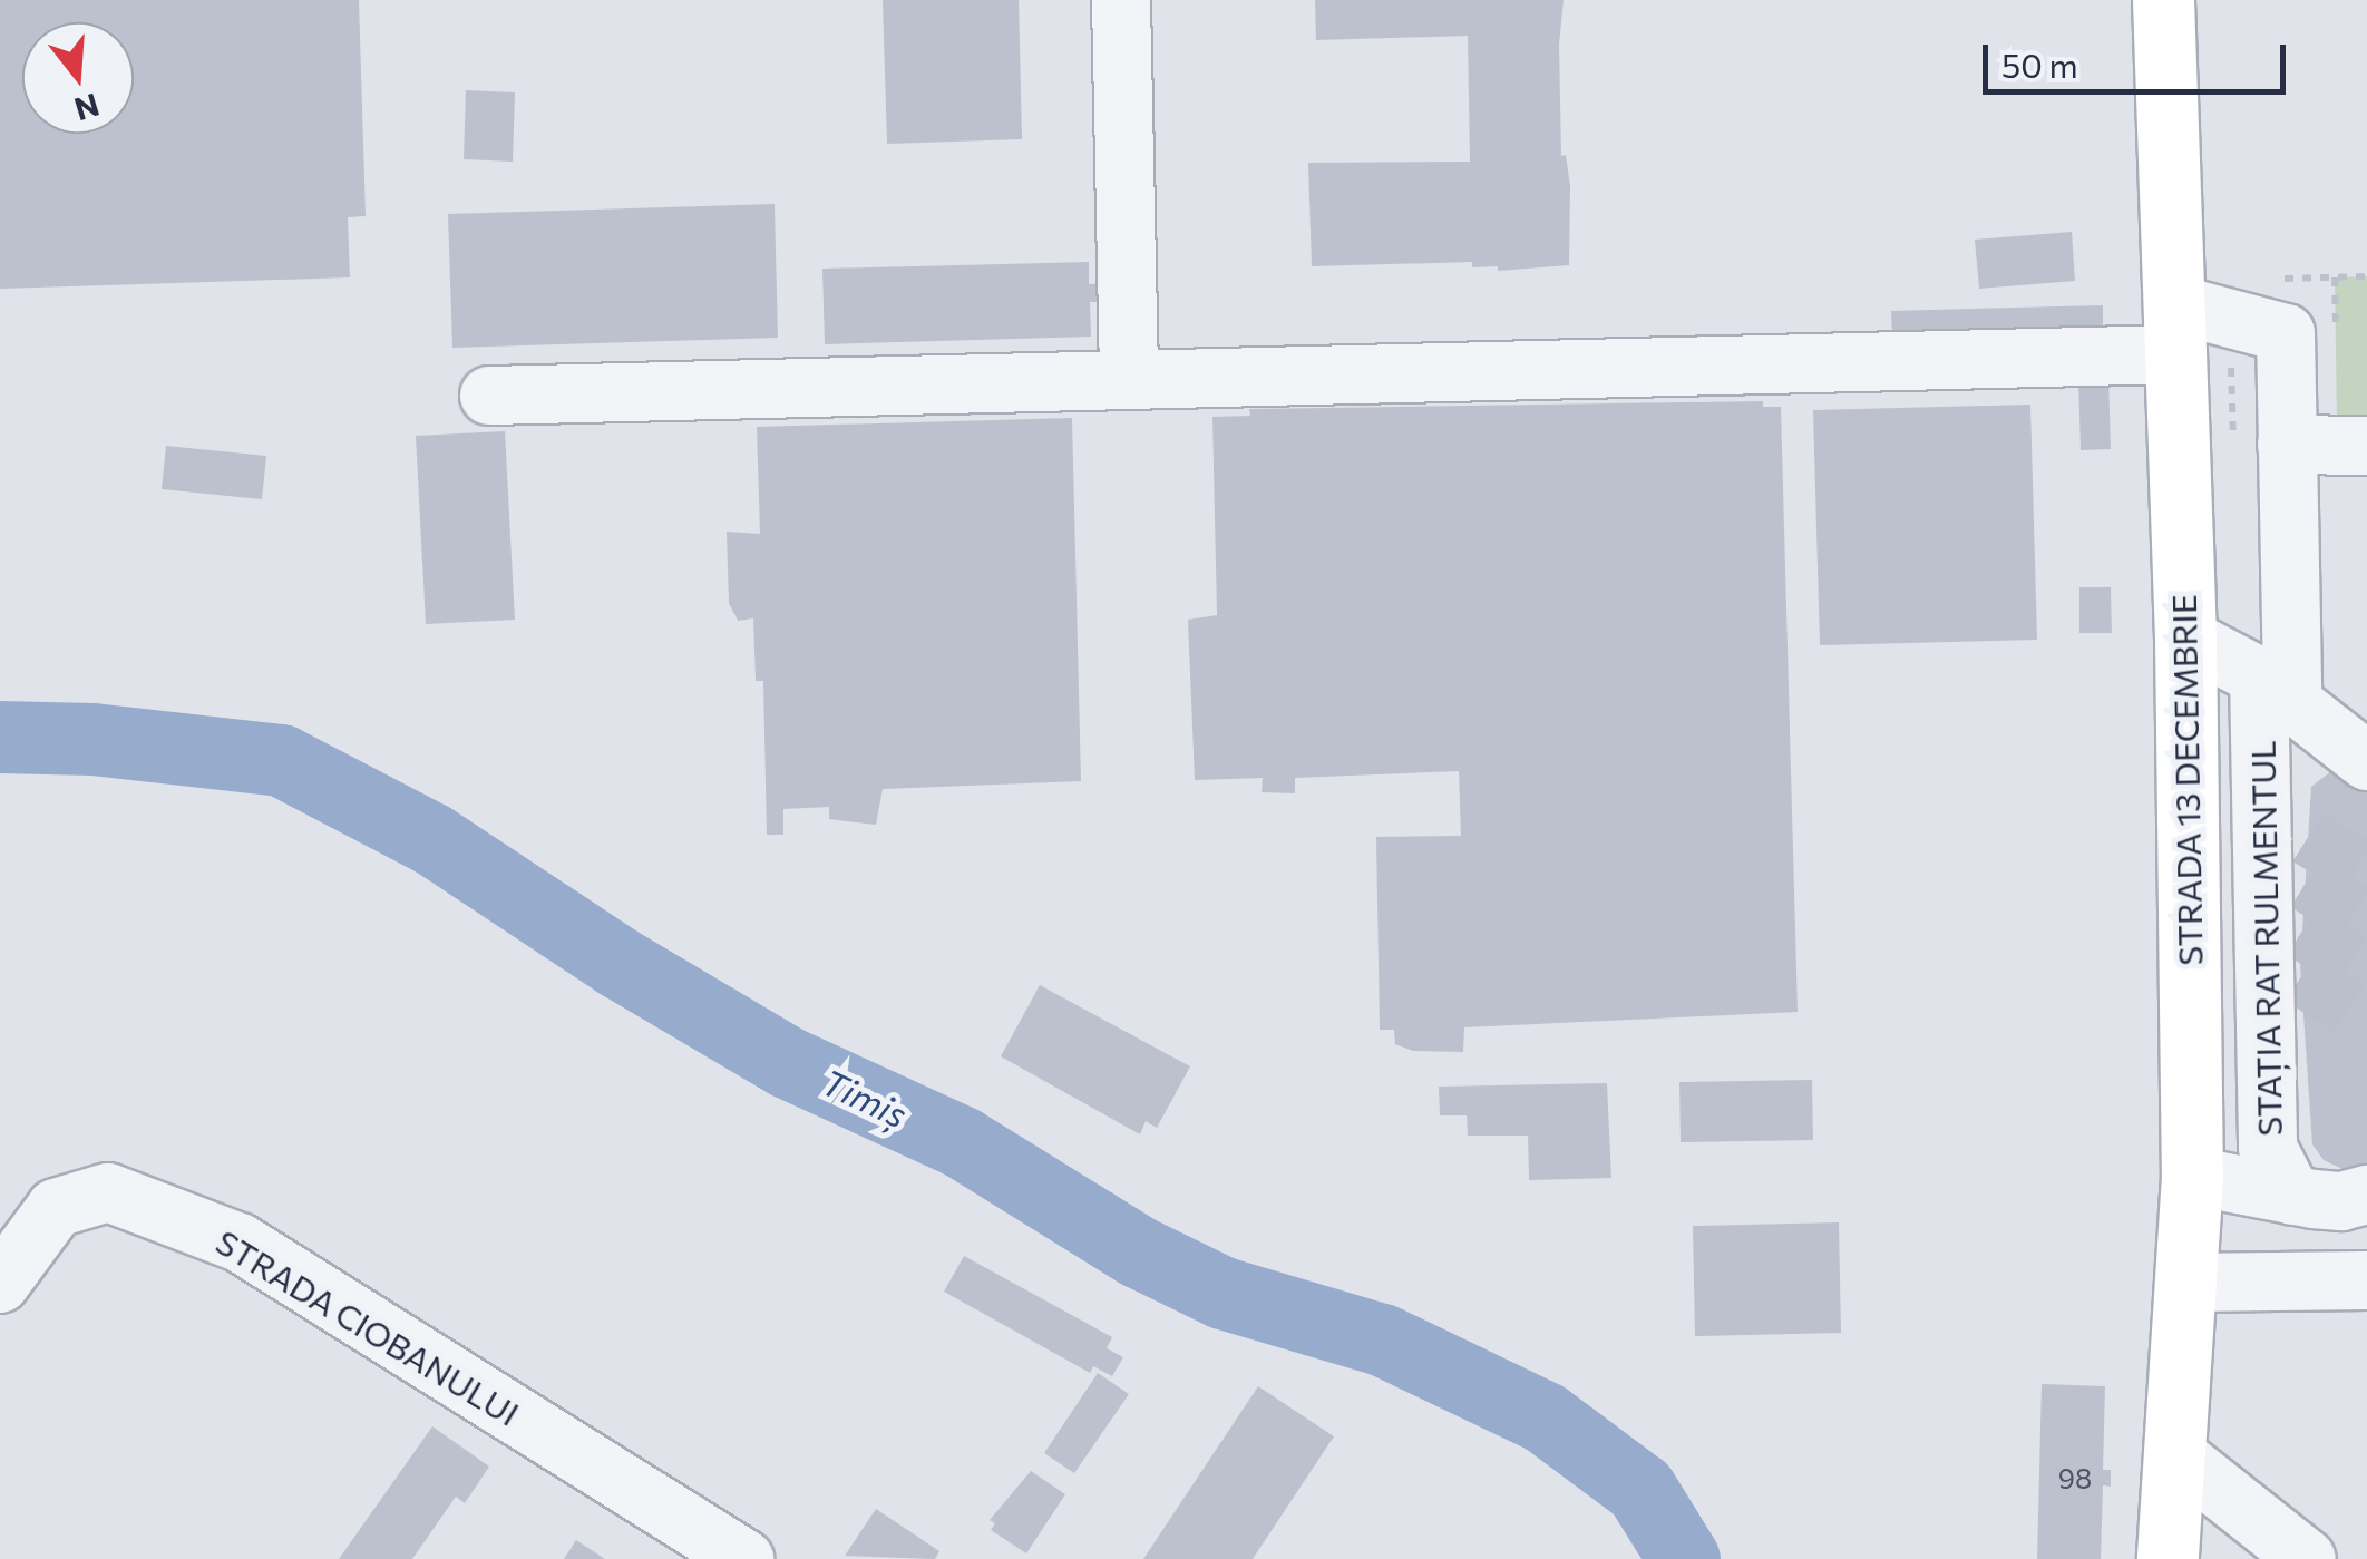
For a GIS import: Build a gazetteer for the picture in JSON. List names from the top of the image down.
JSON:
{
  "streets": {
    "main road": ["STRADA 13 DECEMBRIE"],
    "street": ["STAȚIA RAT RULMENTUL", "STRADA CIOBANULUI"]
  },
  "crossings": [
    ["STRADA 13 DECEMBRIE", "STAȚIA RAT RULMENTUL"]
  ],
  "water": ["Timiș"],
  "house_numbers": ["98"],
  "scale_bar": "50 m",
  "north": "bottom"
}
